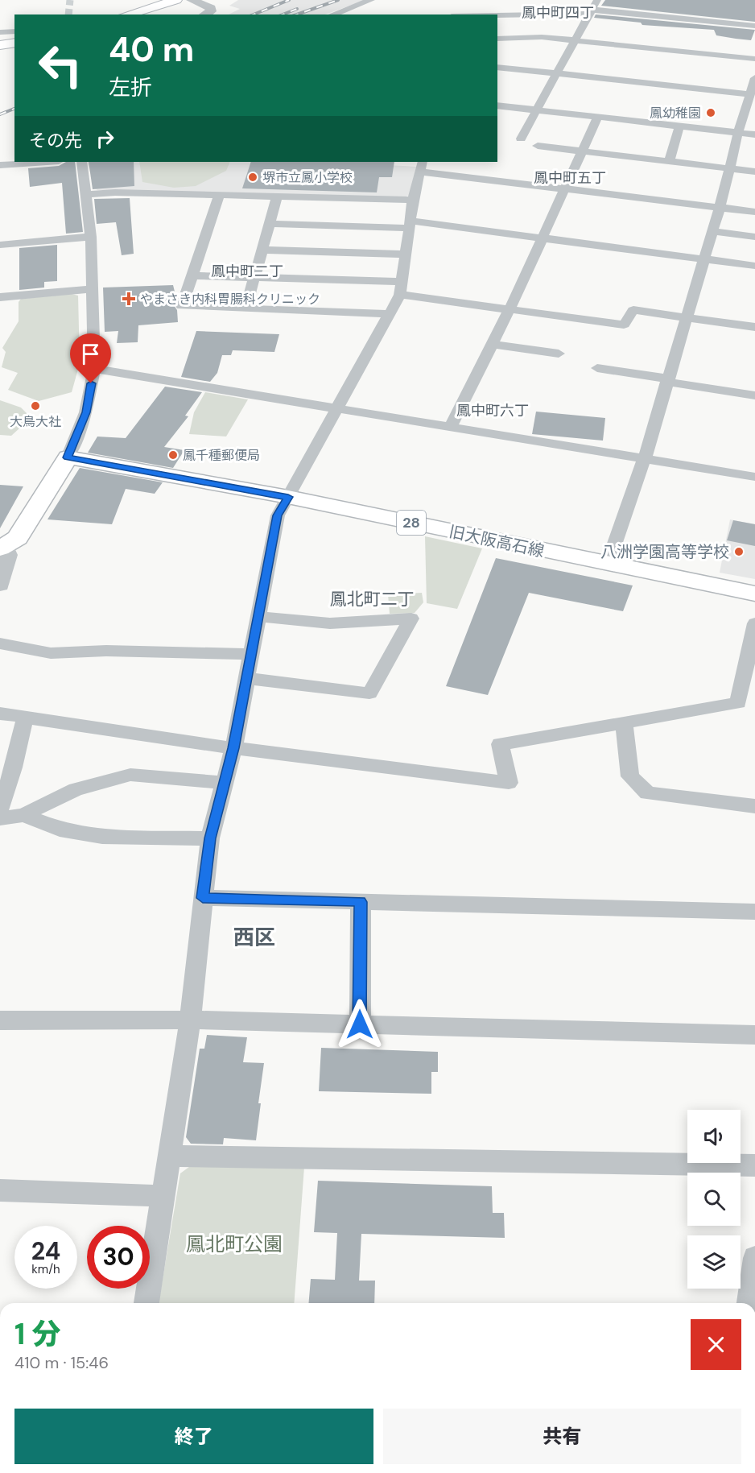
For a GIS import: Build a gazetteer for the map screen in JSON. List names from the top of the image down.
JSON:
{
  "streets": {
    "main road": ["28", "旧大阪高石線"]
  },
  "districts": [
    "鳳中町四丁",
    "鳳中町五丁",
    "鳳中町二丁",
    "鳳中町六丁",
    "鳳北町二丁",
    "西区"
  ],
  "parks": ["鳳北町公園"],
  "places": {
    "other": [
      "鳳幼稚園",
      "堺市立鳳小学校",
      "大鳥大社",
      "鳳千種郵便局",
      "八洲学園高等学校"
    ],
    "health": ["やまさき内科胃腸科クリニック"]
  },
  "page": {
    "turn": ["40 m", "左折"],
    "then": "その先",
    "speed": "24 km/h",
    "limit": "30",
    "heading": ["1 分", "410 m · 15:46"],
    "buttons": ["終了", "共有"]
  }
}
